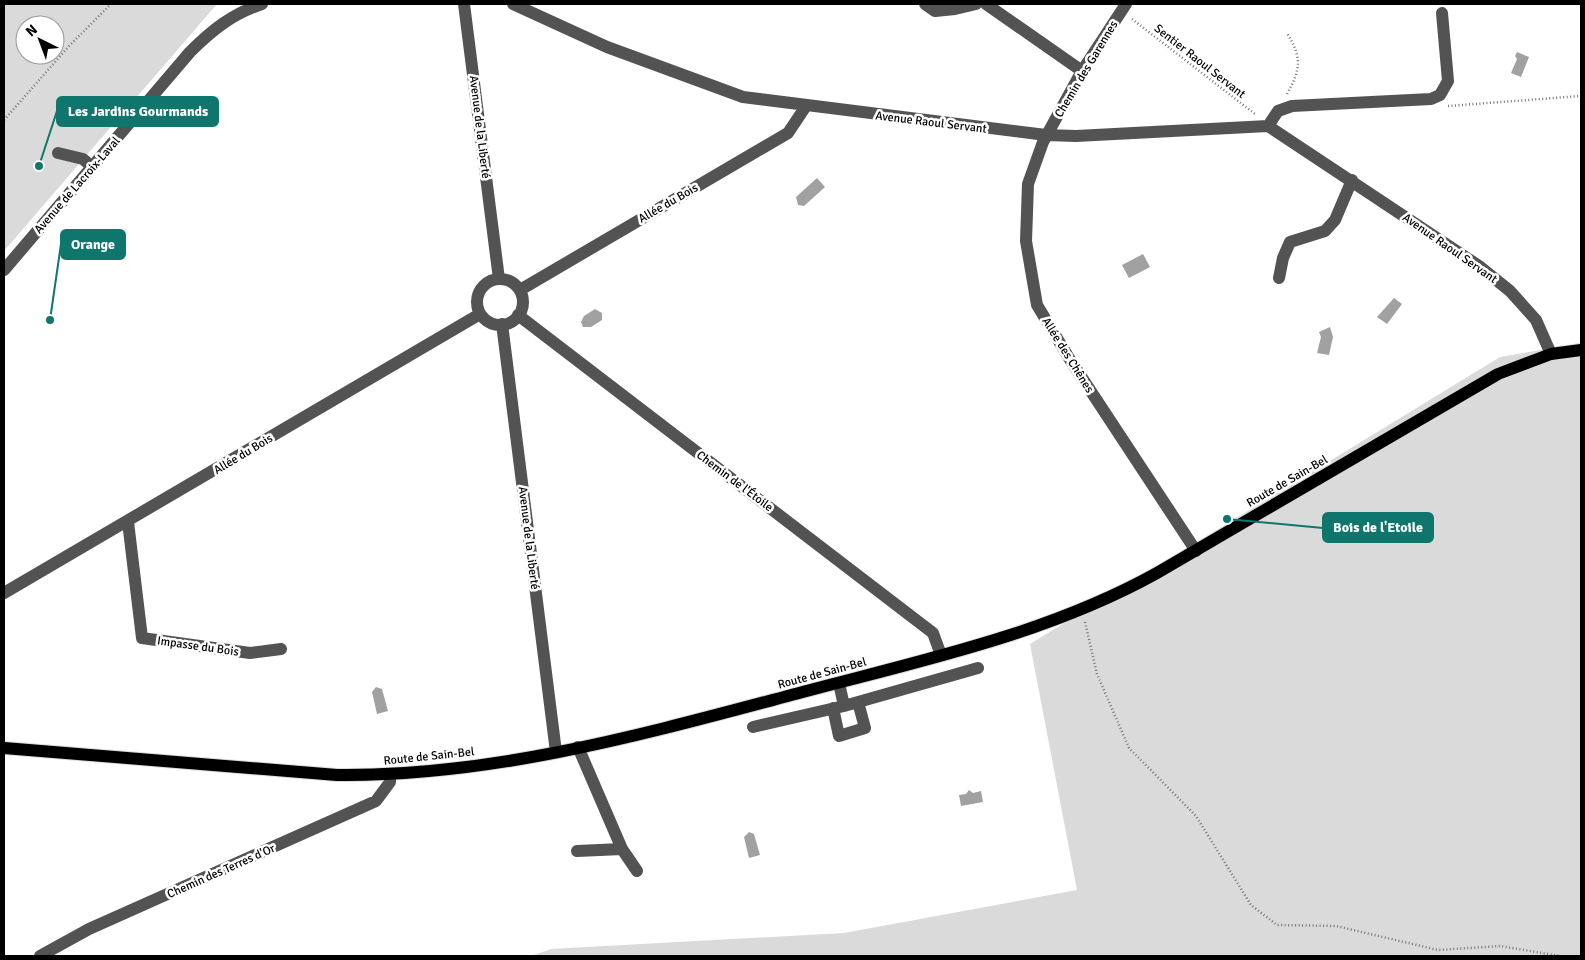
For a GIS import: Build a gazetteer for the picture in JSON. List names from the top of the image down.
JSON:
{
  "streets": {
    "main road": ["Route de Sain-Bel"],
    "street": [
      "Chemin des Garennes",
      "Avenue Raoul Servant",
      "Avenue de la Liberté",
      "Avenue de Lacroix-Laval",
      "Allée du Bois",
      "Allée des Chênes",
      "Chemin de l'Étoile",
      "Impasse du Bois",
      "Chemin des Terres d'Or"
    ],
    "path": ["Sentier Raoul Servant"]
  },
  "crossings": [
    ["Sentier Raoul Servant", "Chemin des Garennes"],
    ["Sentier Raoul Servant", "Avenue Raoul Servant"],
    ["Chemin des Garennes", "Avenue Raoul Servant"],
    ["Chemin des Garennes", "Allée des Chênes"],
    ["Avenue Raoul Servant", "Allée du Bois"],
    ["Avenue Raoul Servant", "Allée des Chênes"],
    ["Avenue Raoul Servant", "Route de Sain-Bel"],
    ["Avenue de la Liberté", "Allée du Bois"],
    ["Avenue de la Liberté", "Chemin de l'Étoile"],
    ["Avenue de la Liberté", "Route de Sain-Bel"],
    ["Allée du Bois", "Chemin de l'Étoile"],
    ["Allée du Bois", "Impasse du Bois"],
    ["Allée des Chênes", "Route de Sain-Bel"],
    ["Chemin de l'Étoile", "Route de Sain-Bel"],
    ["Route de Sain-Bel", "Chemin des Terres d'Or"]
  ],
  "places": ["Les Jardins Gourmands", "Orange", "Bois de l'Etoile"],
  "north": "top left"
}
